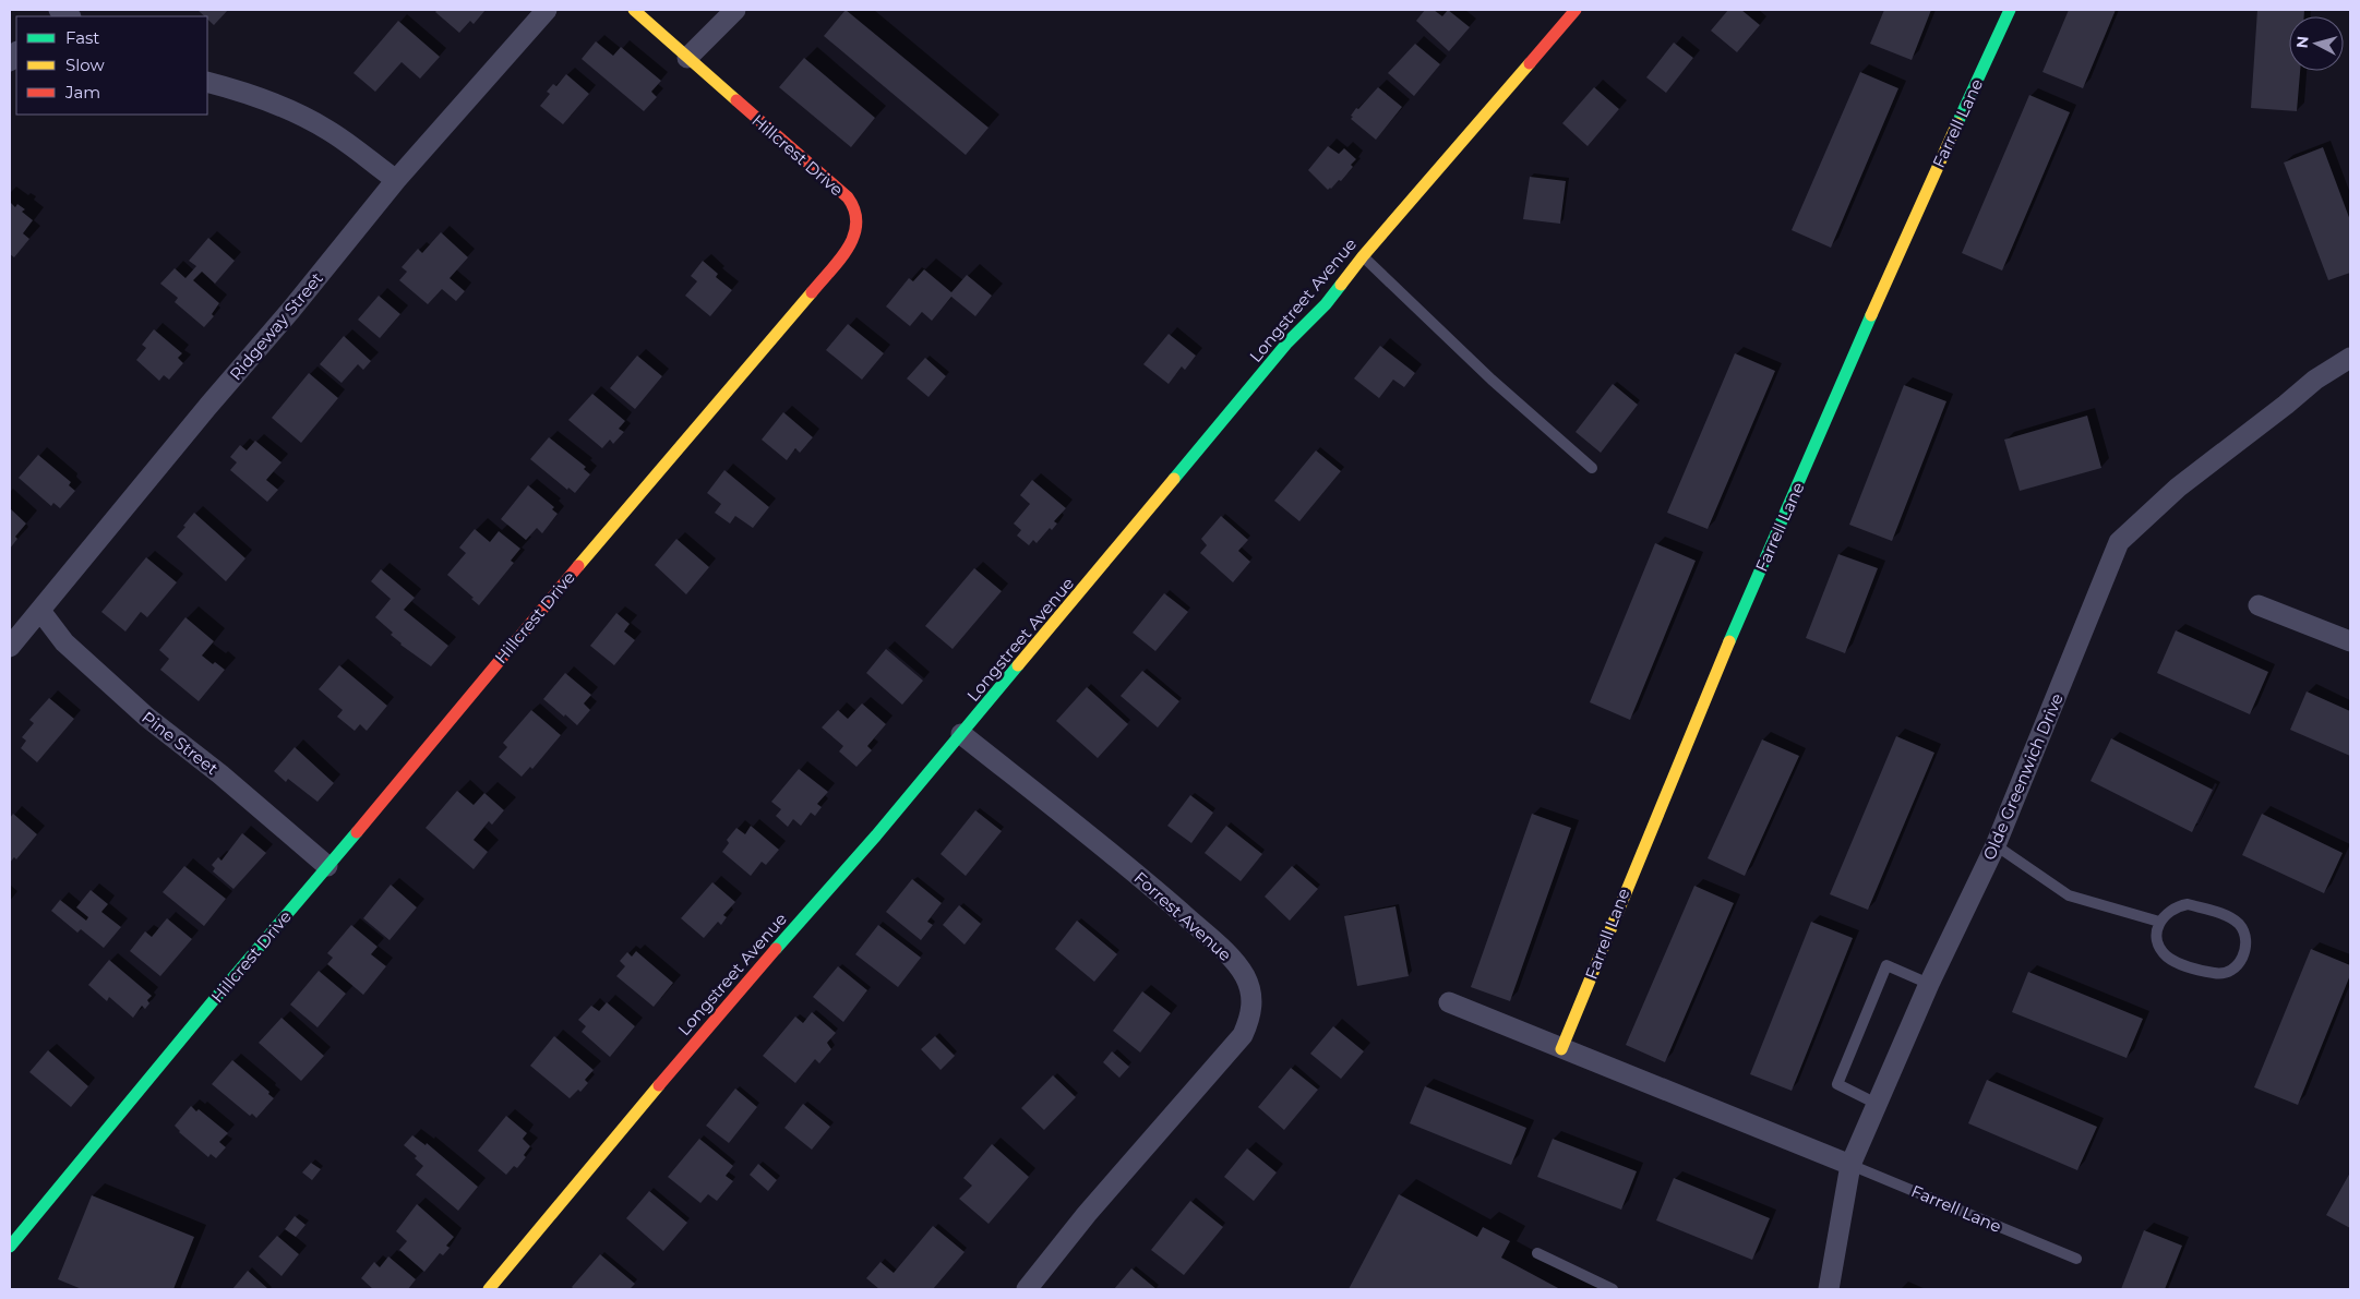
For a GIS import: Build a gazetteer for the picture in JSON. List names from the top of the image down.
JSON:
{
  "streets": {
    "street": [
      "Farrell Lane",
      "Hillcrest Drive",
      "Longstreet Avenue",
      "Ridgeway Street",
      "Pine Street",
      "Olde Greenwich Drive",
      "Forrest Avenue"
    ]
  },
  "crossings": [
    ["Farrell Lane", "Olde Greenwich Drive"],
    ["Hillcrest Drive", "Pine Street"],
    ["Longstreet Avenue", "Forrest Avenue"],
    ["Ridgeway Street", "Pine Street"]
  ],
  "legend": ["Fast", "Slow", "Jam"],
  "north": "left"
}
